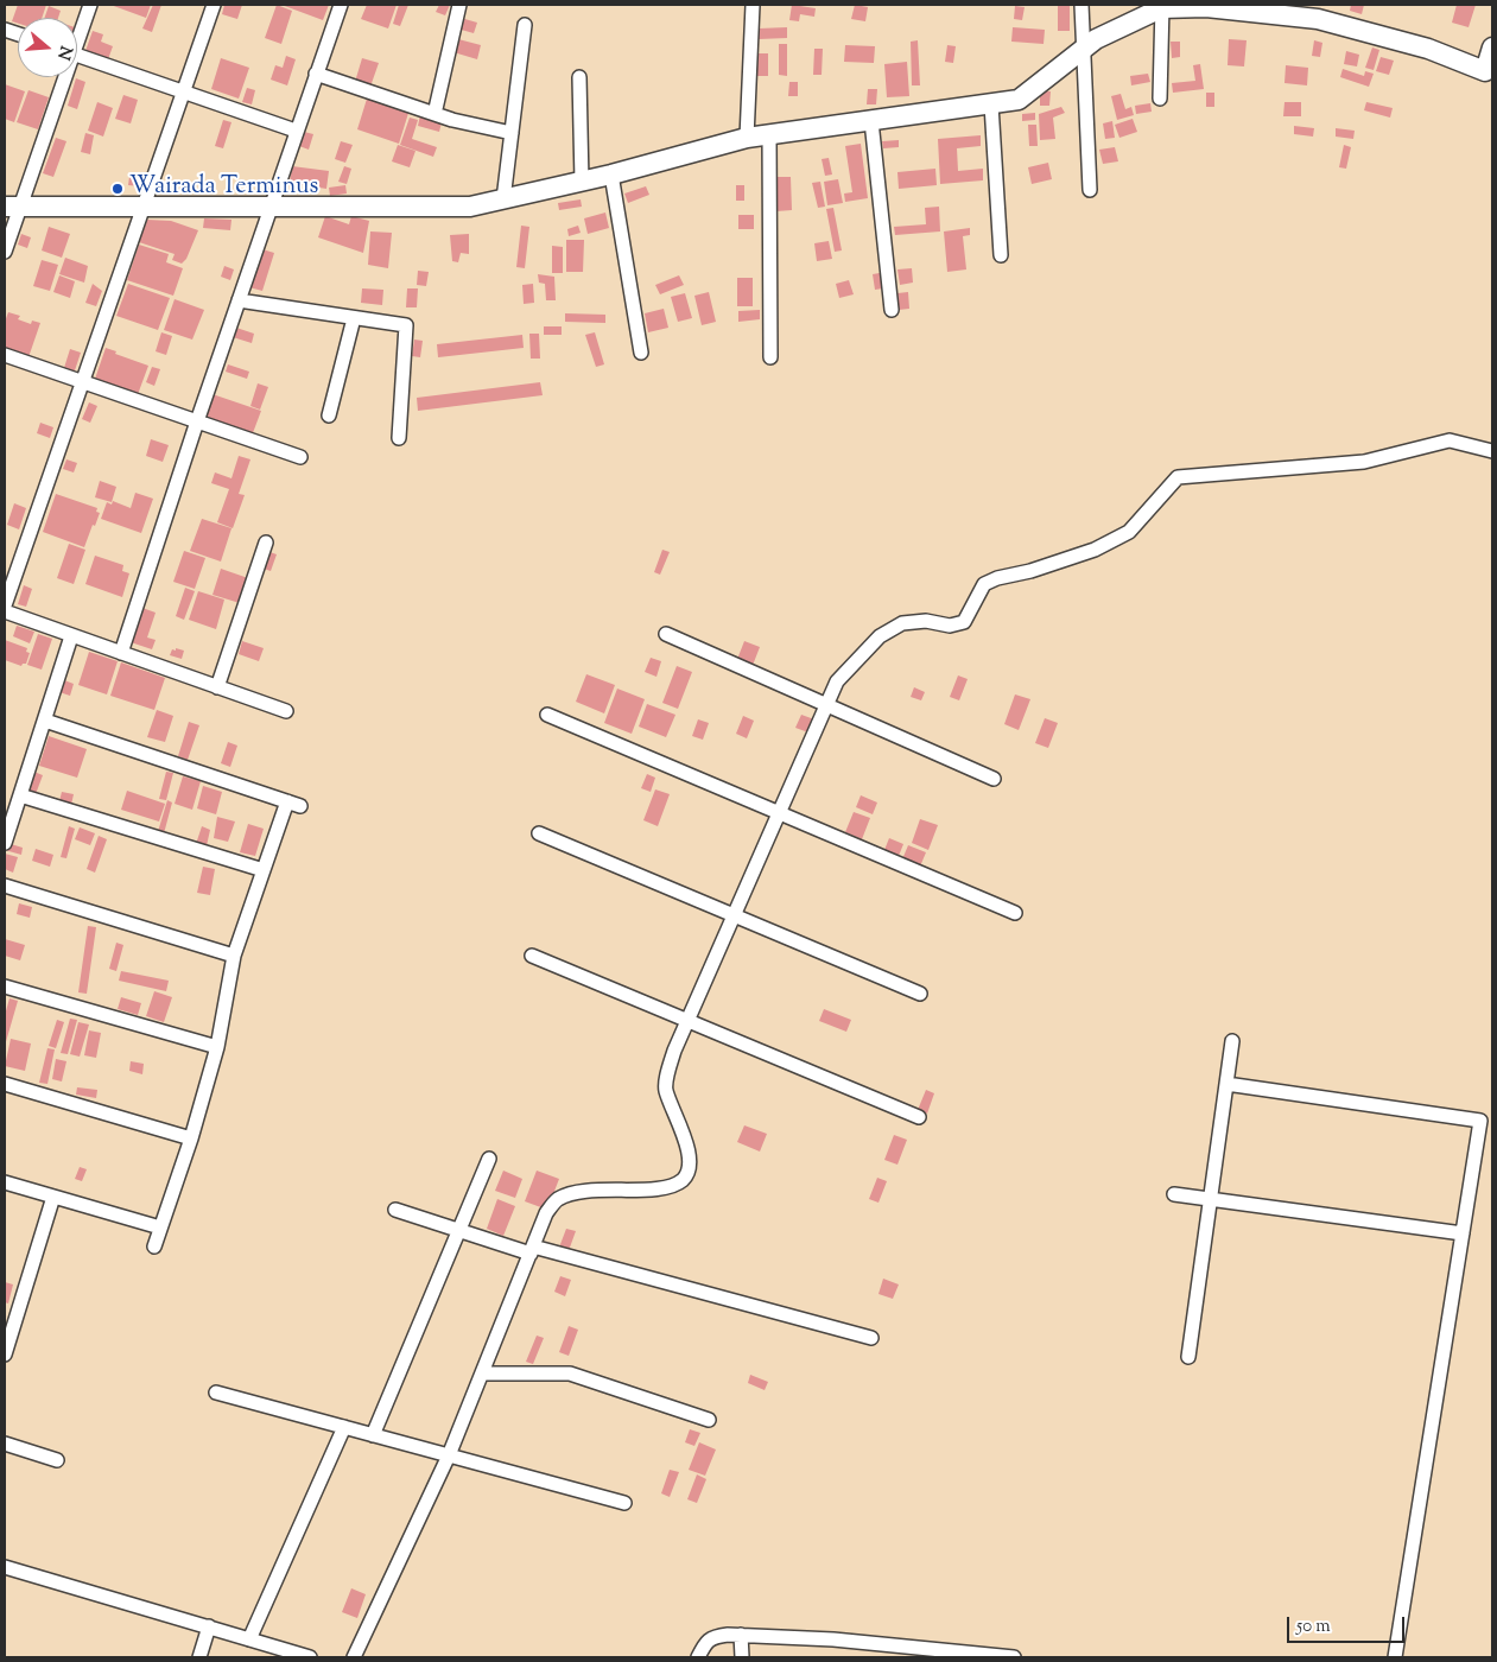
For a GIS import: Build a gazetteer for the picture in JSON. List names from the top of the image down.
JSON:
{
  "places": ["Wairada Terminus"],
  "scale_bar": "50 m",
  "north": "right"
}
